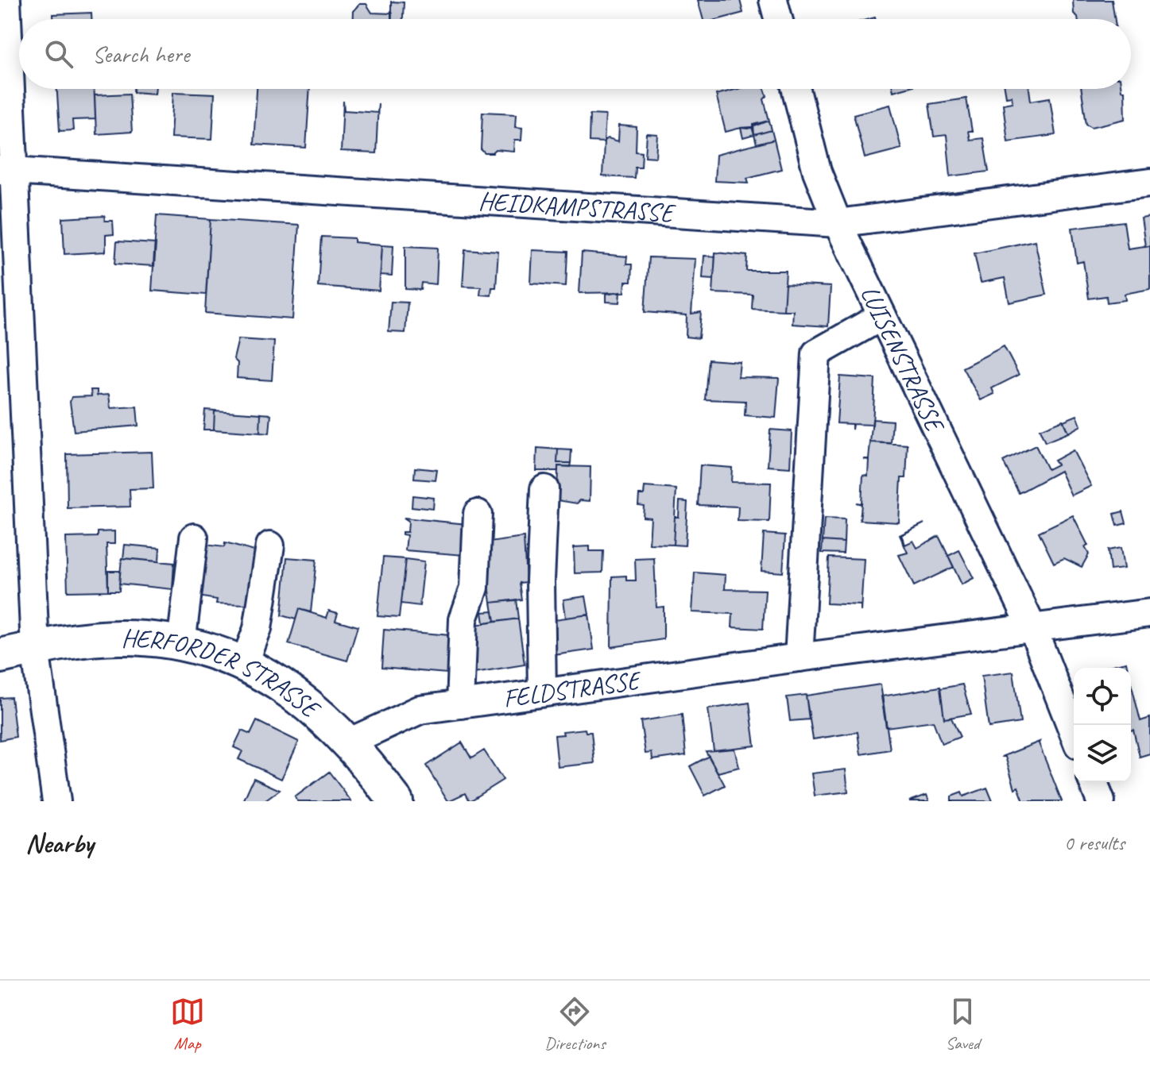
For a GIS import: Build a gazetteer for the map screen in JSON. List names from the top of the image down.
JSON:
{
  "streets": {
    "main road": ["HERFORDER STRASSE"],
    "street": ["HEIDKAMPSTRASSE", "LUISENSTRASSE", "FELDSTRASSE"]
  },
  "crossings": [
    ["HEIDKAMPSTRASSE", "LUISENSTRASSE"],
    ["LUISENSTRASSE", "FELDSTRASSE"],
    ["HERFORDER STRASSE", "FELDSTRASSE"]
  ],
  "page": {
    "search": "Search here",
    "heading": ["Nearby", "0 results"],
    "nav": ["Map", "Directions", "Saved"]
  }
}
